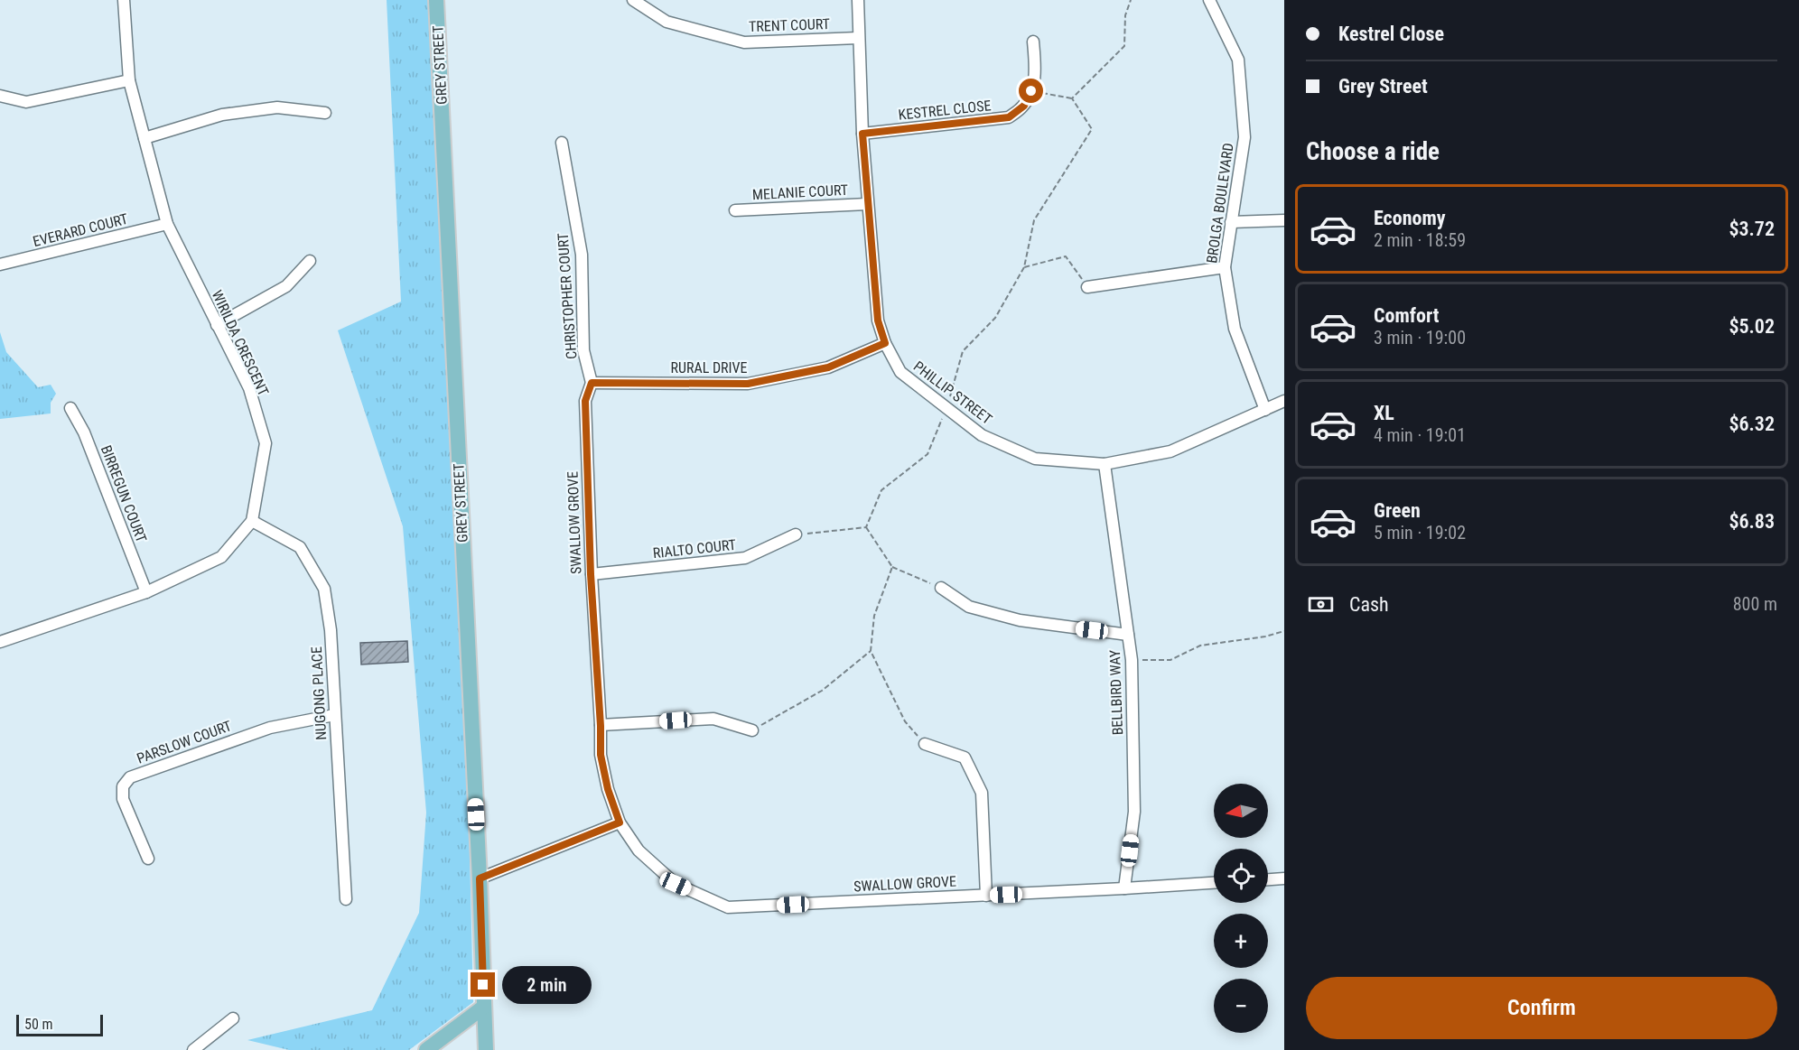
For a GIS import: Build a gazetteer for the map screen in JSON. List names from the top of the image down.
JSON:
{
  "streets": {
    "main road": ["GREY STREET"],
    "street": [
      "TRENT COURT",
      "KESTREL CLOSE",
      "MELANIE COURT",
      "BROLGA BOULEVARD",
      "EVERARD COURT",
      "CHRISTOPHER COURT",
      "WIRILDA CRESCENT",
      "RURAL DRIVE",
      "PHILLIP STREET",
      "BIRREGUN COURT",
      "SWALLOW GROVE",
      "RIALTO COURT",
      "BELLBIRD WAY",
      "NUGONG PLACE",
      "PARSLOW COURT"
    ]
  },
  "crossings": [
    ["TRENT COURT", "PHILLIP STREET"],
    ["KESTREL CLOSE", "PHILLIP STREET"],
    ["MELANIE COURT", "PHILLIP STREET"],
    ["BROLGA BOULEVARD", "PHILLIP STREET"],
    ["EVERARD COURT", "WIRILDA CRESCENT"],
    ["CHRISTOPHER COURT", "RURAL DRIVE"],
    ["CHRISTOPHER COURT", "SWALLOW GROVE"],
    ["WIRILDA CRESCENT", "BIRREGUN COURT"],
    ["WIRILDA CRESCENT", "NUGONG PLACE"],
    ["RURAL DRIVE", "PHILLIP STREET"],
    ["RURAL DRIVE", "SWALLOW GROVE"],
    ["PHILLIP STREET", "BELLBIRD WAY"],
    ["SWALLOW GROVE", "RIALTO COURT"],
    ["SWALLOW GROVE", "BELLBIRD WAY"],
    ["NUGONG PLACE", "PARSLOW COURT"]
  ],
  "scale_bar": "50 m",
  "north": "left",
  "page": {
    "banner": ["Kestrel Close", "Grey Street"],
    "heading": "Choose a ride",
    "list": [
      {
        "name": "Economy",
        "note": "2 min · 18:59",
        "value": "$3.72"
      },
      {
        "name": "Comfort",
        "note": "3 min · 19:00",
        "value": "$5.02"
      },
      {
        "name": "XL",
        "note": "4 min · 19:01",
        "value": "$6.32"
      },
      {
        "name": "Green",
        "note": "5 min · 19:02",
        "value": "$6.83"
      }
    ],
    "pay": ["Cash", "800 m"],
    "map_buttons": ["+", "−"],
    "bubble": "2 min",
    "buttons": "Confirm",
    "scale": "50 m"
  }
}
